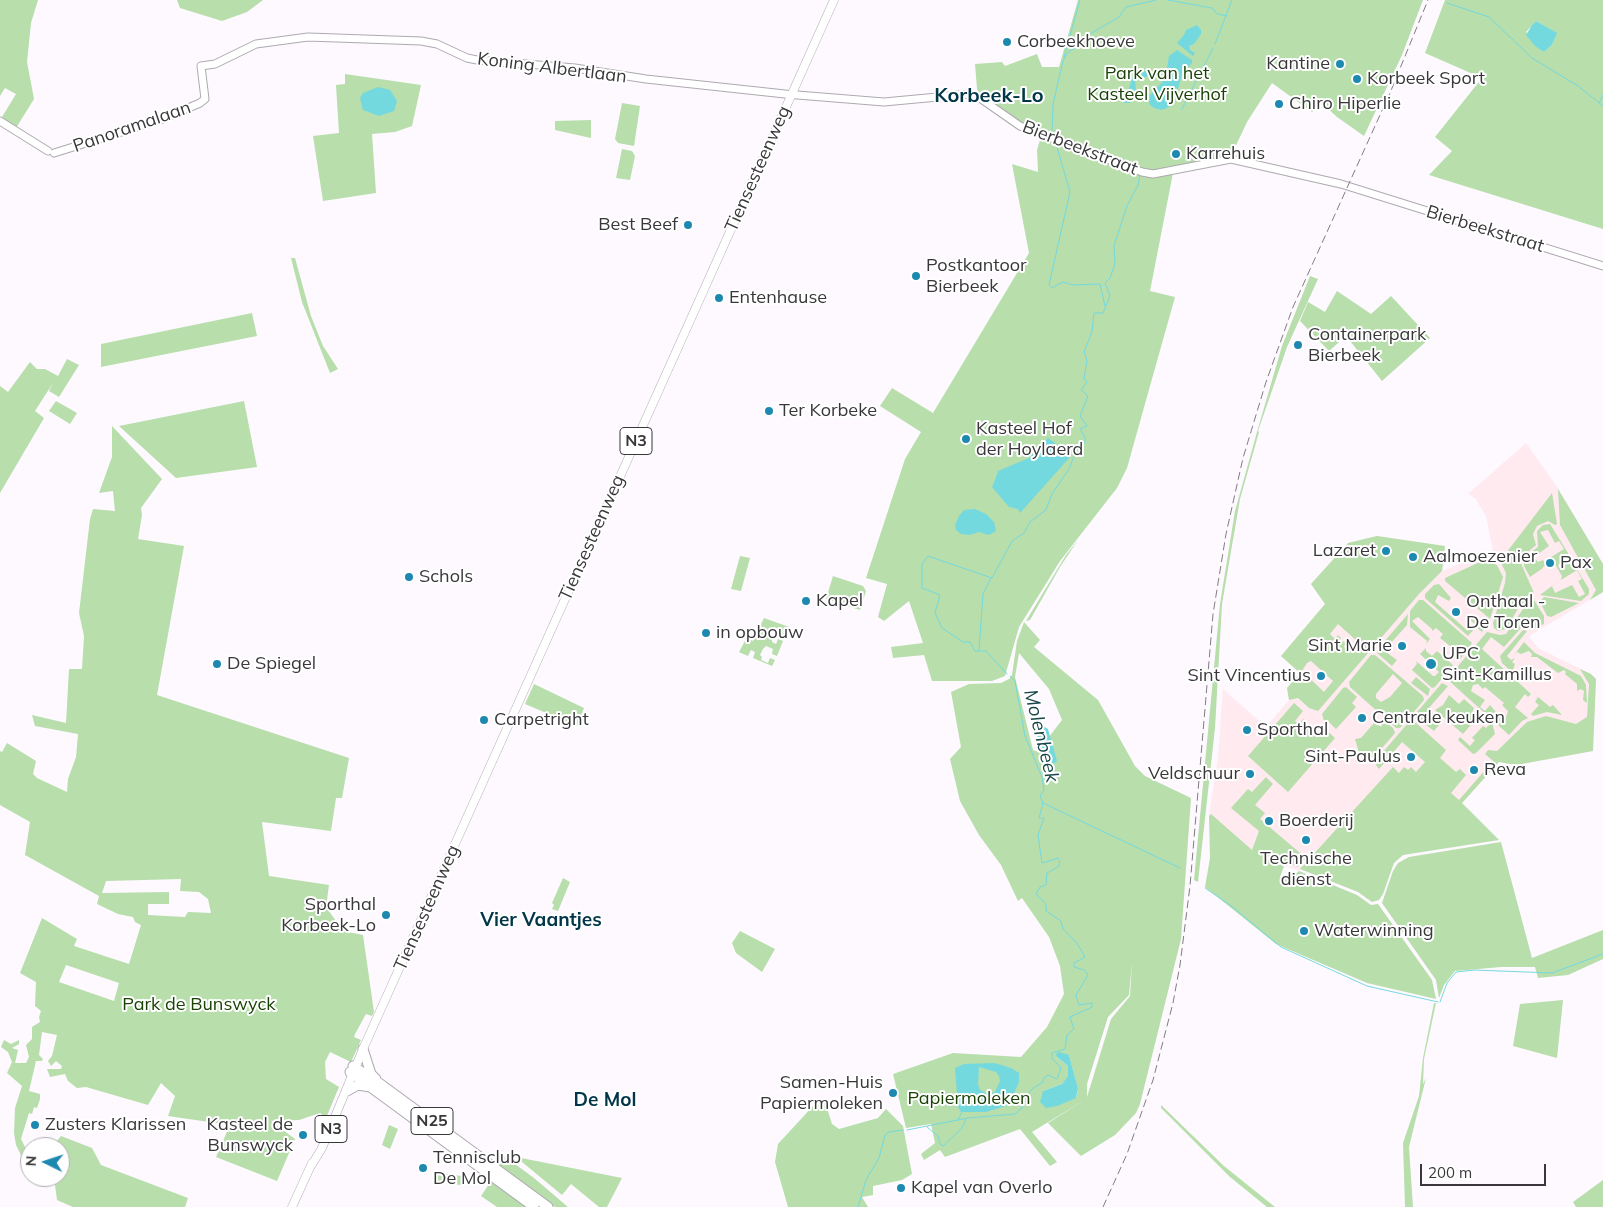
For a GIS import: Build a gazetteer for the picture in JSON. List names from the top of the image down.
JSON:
{
  "streets": {
    "highway": ["N25"],
    "main road": ["Tiensesteenweg", "N3"],
    "street": ["Koning Albertlaan", "Panoramalaan", "Bierbeekstraat"]
  },
  "crossings": [
    ["Koning Albertlaan", "Panoramalaan"],
    ["Koning Albertlaan", "Bierbeekstraat"],
    ["Koning Albertlaan", "Tiensesteenweg"],
    ["Bierbeekstraat", "Tiensesteenweg"],
    ["Tiensesteenweg", "N25"]
  ],
  "districts": ["Korbeek-Lo", "Vier Vaantjes", "De Mol"],
  "water": ["Molenbeek"],
  "parks": ["Park van het Kasteel Vijverhof", "Park de Bunswyck", "Papiermoleken"],
  "places": [
    "Corbeekhoeve",
    "Kantine",
    "Korbeek Sport",
    "Chiro Hiperlie",
    "Karrehuis",
    "Best Beef",
    "Postkantoor Bierbeek",
    "Entenhause",
    "Containerpark Bierbeek",
    "Ter Korbeke",
    "Kasteel Hof der Hoylaerd",
    "Lazaret",
    "Aalmoezenier",
    "Pax",
    "Schols",
    "Kapel",
    "Onthaal - De Toren",
    "in opbouw",
    "Sint Marie",
    "De Spiegel",
    "UPC Sint-Kamillus",
    "Sint Vincentius",
    "Centrale keuken",
    "Carpetright",
    "Sporthal",
    "Sint-Paulus",
    "Reva",
    "Veldschuur",
    "Boerderij",
    "Technische dienst",
    "Sporthal Korbeek-Lo",
    "Waterwinning",
    "Samen-Huis Papiermoleken",
    "Zusters Klarissen",
    "Kasteel de Bunswyck",
    "Tennisclub De Mol",
    "Kapel van Overlo"
  ],
  "scale_bar": "200 m",
  "north": "left"
}
